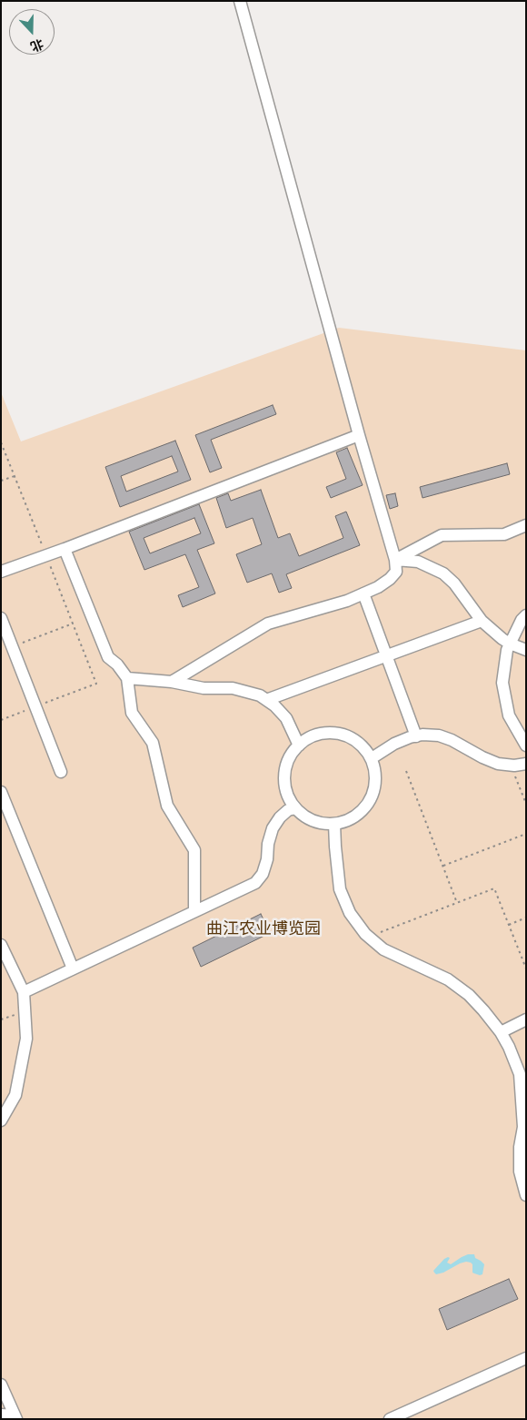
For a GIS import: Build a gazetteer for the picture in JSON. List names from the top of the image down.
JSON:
{
  "parks": ["曲江农业博览园"],
  "north": "bottom"
}
